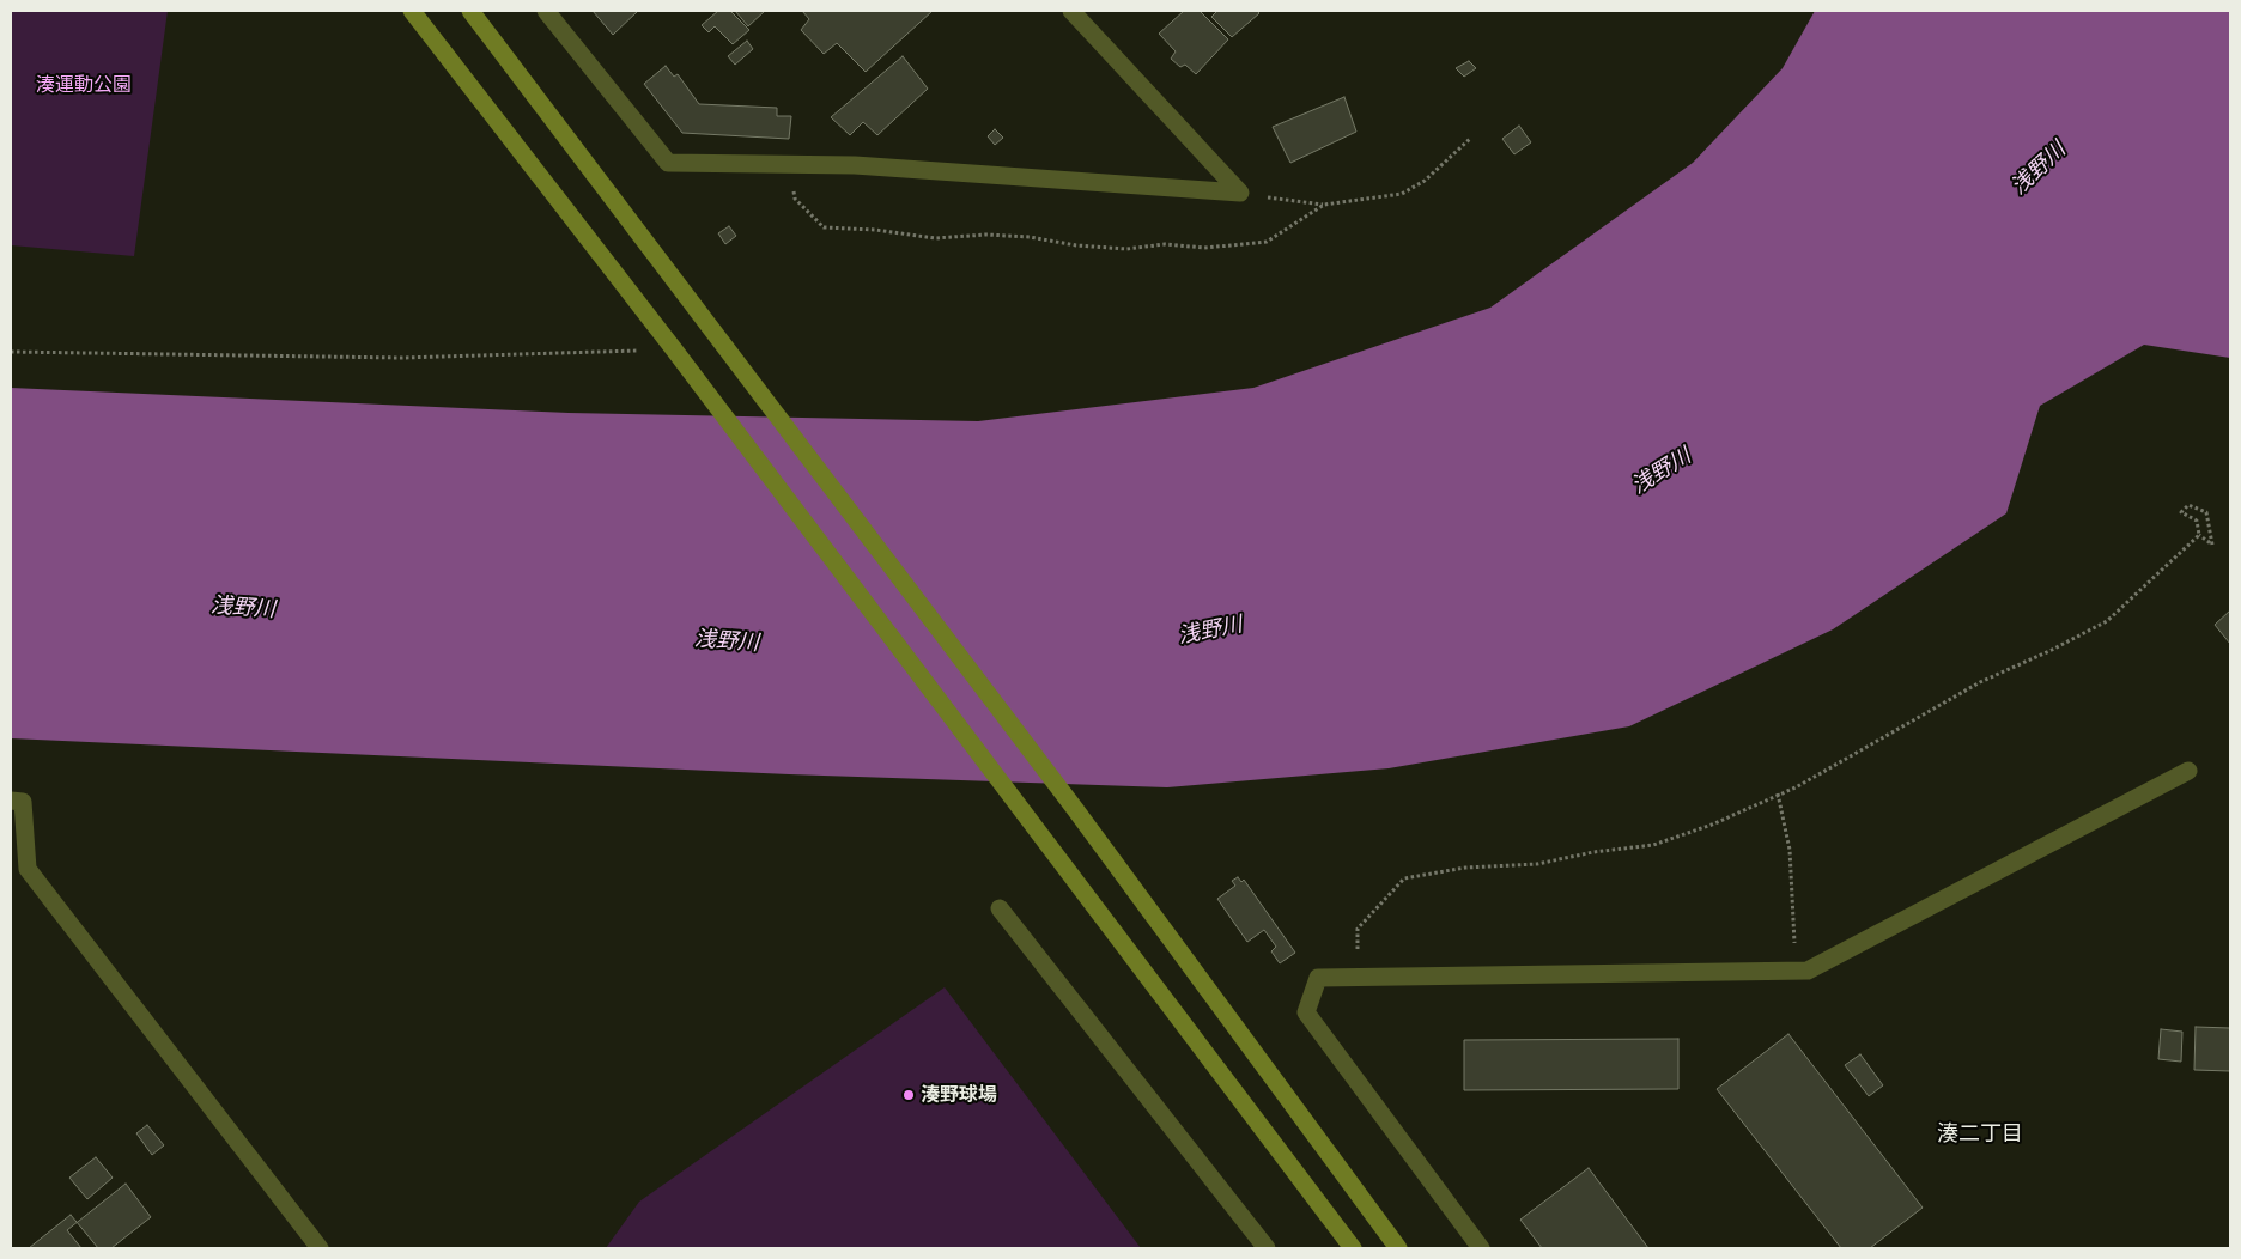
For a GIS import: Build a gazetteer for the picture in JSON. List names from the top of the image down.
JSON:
{
  "districts": ["湊二丁目"],
  "water": ["浅野川"],
  "parks": ["湊運動公園"],
  "places": ["湊野球場"]
}
